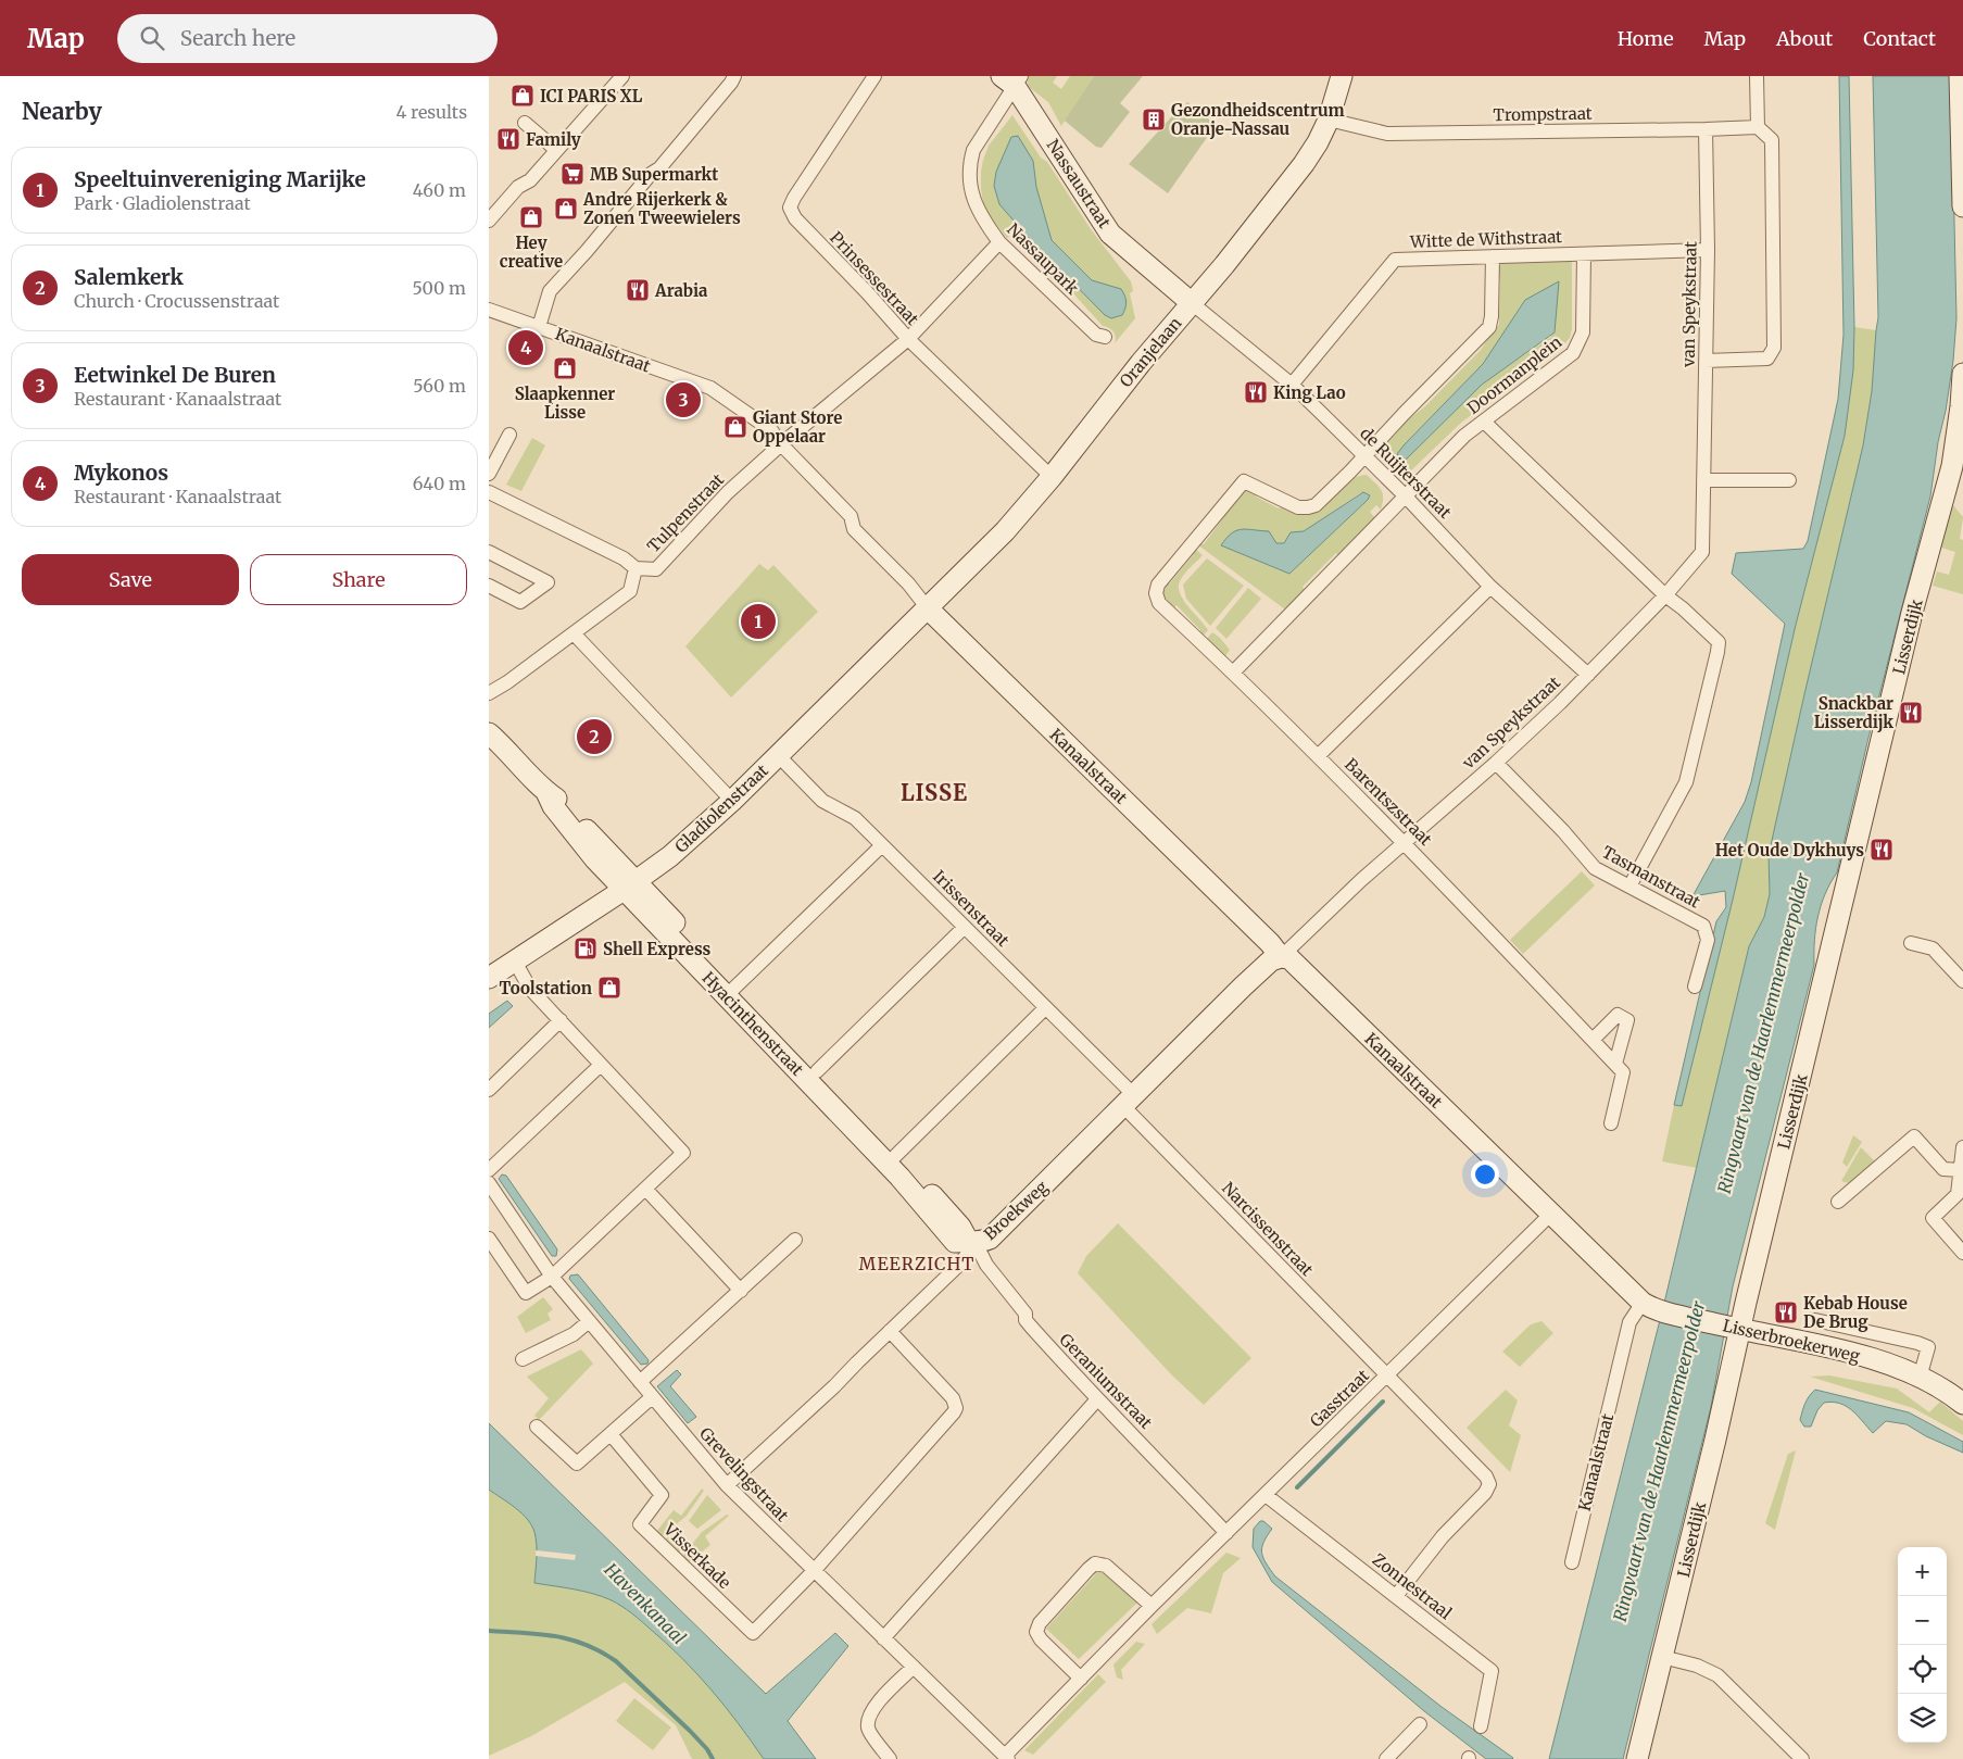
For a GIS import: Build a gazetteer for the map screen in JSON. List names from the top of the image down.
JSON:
{
  "streets": {
    "main road": [
      "Nassaustraat",
      "Kanaalstraat",
      "Oranjelaan",
      "Lisserdijk",
      "Gladiolenstraat",
      "Hyacinthenstraat",
      "Broekweg",
      "Lisserbroekerweg"
    ],
    "street": [
      "Trompstraat",
      "Witte de Withstraat",
      "Nassaupark",
      "Prinsessestraat",
      "van Speykstraat",
      "Doormanplein",
      "de Ruijterstraat",
      "Tulpenstraat",
      "Barentszstraat",
      "Tasmanstraat",
      "Irissenstraat",
      "Narcissenstraat",
      "Geraniumstraat",
      "Gasstraat",
      "Grevelingstraat",
      "Visserkade",
      "Zonnestraal"
    ]
  },
  "crossings": [
    ["Trompstraat", "van Speykstraat"],
    ["Trompstraat", "Oranjelaan"],
    ["Nassaustraat", "Nassaupark"],
    ["Nassaustraat", "Oranjelaan"],
    ["Nassaustraat", "de Ruijterstraat"],
    ["Witte de Withstraat", "van Speykstraat"],
    ["Witte de Withstraat", "Doormanplein"],
    ["Witte de Withstraat", "de Ruijterstraat"],
    ["Nassaupark", "Tulpenstraat"],
    ["Prinsessestraat", "Oranjelaan"],
    ["Prinsessestraat", "Tulpenstraat"],
    ["van Speykstraat", "Kanaalstraat"],
    ["van Speykstraat", "de Ruijterstraat"],
    ["van Speykstraat", "Barentszstraat"],
    ["van Speykstraat", "Tasmanstraat"],
    ["van Speykstraat", "Broekweg"],
    ["Kanaalstraat", "Oranjelaan"],
    ["Kanaalstraat", "Tulpenstraat"],
    ["Kanaalstraat", "Gladiolenstraat"],
    ["Kanaalstraat", "Broekweg"],
    ["Kanaalstraat", "Lisserbroekerweg"],
    ["Kanaalstraat", "Gasstraat"],
    ["Oranjelaan", "de Ruijterstraat"],
    ["Oranjelaan", "Gladiolenstraat"],
    ["Doormanplein", "de Ruijterstraat"],
    ["Doormanplein", "Barentszstraat"],
    ["de Ruijterstraat", "Barentszstraat"],
    ["Lisserdijk", "Lisserbroekerweg"],
    ["Gladiolenstraat", "Irissenstraat"],
    ["Gladiolenstraat", "Hyacinthenstraat"],
    ["Irissenstraat", "Broekweg"],
    ["Irissenstraat", "Narcissenstraat"],
    ["Hyacinthenstraat", "Broekweg"],
    ["Hyacinthenstraat", "Geraniumstraat"],
    ["Broekweg", "Narcissenstraat"],
    ["Broekweg", "Geraniumstraat"],
    ["Broekweg", "Grevelingstraat"],
    ["Narcissenstraat", "Gasstraat"],
    ["Narcissenstraat", "Zonnestraal"],
    ["Geraniumstraat", "Gasstraat"],
    ["Gasstraat", "Grevelingstraat"],
    ["Gasstraat", "Zonnestraal"],
    ["Grevelingstraat", "Visserkade"]
  ],
  "districts": ["LISSE", "MEERZICHT"],
  "water": ["Ringvaart van de Haarlemmermeerpolder", "Havenkanaal"],
  "places": {
    "shop": [
      "ICI PARIS XL",
      "Andre Rijerkerk & Zonen Tweewielers",
      "Hey creative",
      "Slaapkenner Lisse",
      "Giant Store Oppelaar",
      "Toolstation"
    ],
    "building": ["Gezondheidscentrum Oranje-Nassau"],
    "restaurant": [
      "Family",
      "Arabia",
      "King Lao",
      "Snackbar Lisserdijk",
      "Het Oude Dykhuys",
      "Kebab House De Brug"
    ],
    "supermarket": ["MB Supermarkt"],
    "fuel station": ["Shell Express"]
  },
  "page": {
    "header": "Map",
    "search": "Search here",
    "nav": [
      "Home",
      "Map",
      "About",
      "Contact"
    ],
    "heading": ["Nearby", "4 results"],
    "list": [
      {
        "mark": "1",
        "name": "Speeltuinvereniging Marijke",
        "note": "Park · Gladiolenstraat",
        "value": "460 m"
      },
      {
        "mark": "2",
        "name": "Salemkerk",
        "note": "Church · Crocussenstraat",
        "value": "500 m"
      },
      {
        "mark": "3",
        "name": "Eetwinkel De Buren",
        "note": "Restaurant · Kanaalstraat",
        "value": "560 m"
      },
      {
        "mark": "4",
        "name": "Mykonos",
        "note": "Restaurant · Kanaalstraat",
        "value": "640 m"
      }
    ],
    "pins": [
      "4",
      "3",
      "1",
      "2"
    ],
    "buttons": ["Save", "Share"],
    "map_buttons": ["+", "−"]
  }
}
